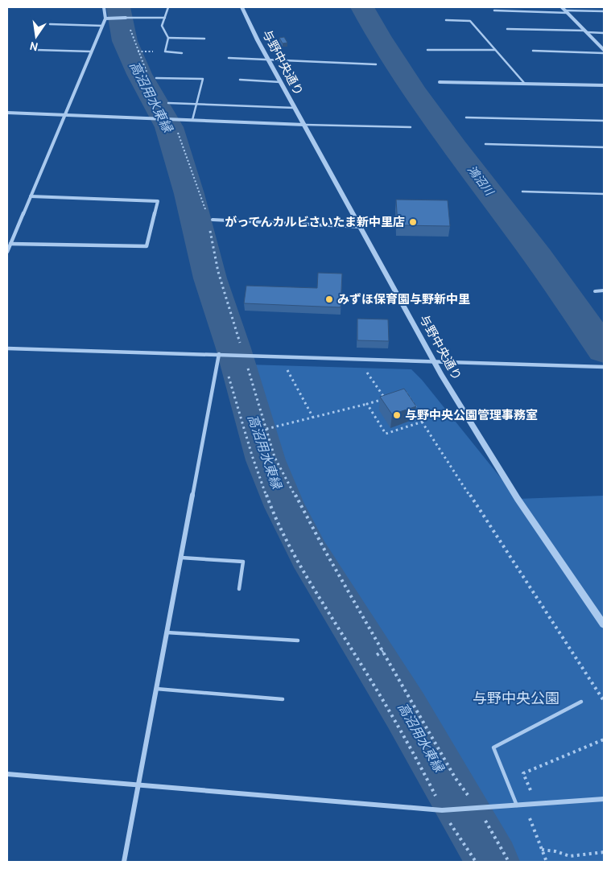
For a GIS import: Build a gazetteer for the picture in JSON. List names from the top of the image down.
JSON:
{
  "streets": {
    "street": ["与野中央通り"]
  },
  "water": ["高沼用水東縁", "鴻沼川"],
  "parks": ["与野中央公園"],
  "places": ["がってんカルビさいたま新中里店", "みずほ保育園与野新中里", "与野中央公園管理事務室"],
  "north": "bottom"
}
